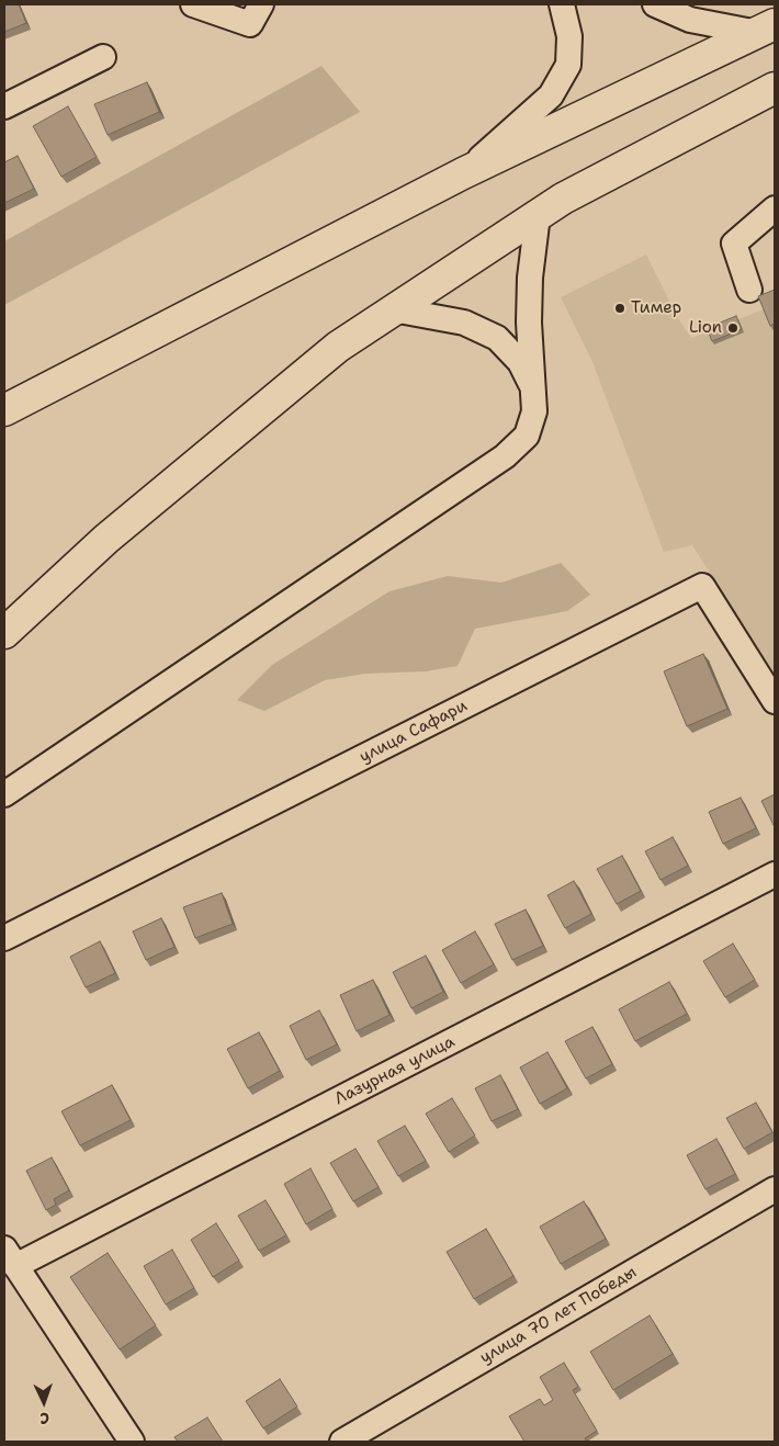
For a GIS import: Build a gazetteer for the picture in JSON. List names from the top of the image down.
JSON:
{
  "streets": {
    "street": ["улица Сафари", "Лазурная улица", "улица 70 лет Победы"]
  },
  "places": ["Тимер", "Lion"],
  "north": "bottom"
}
